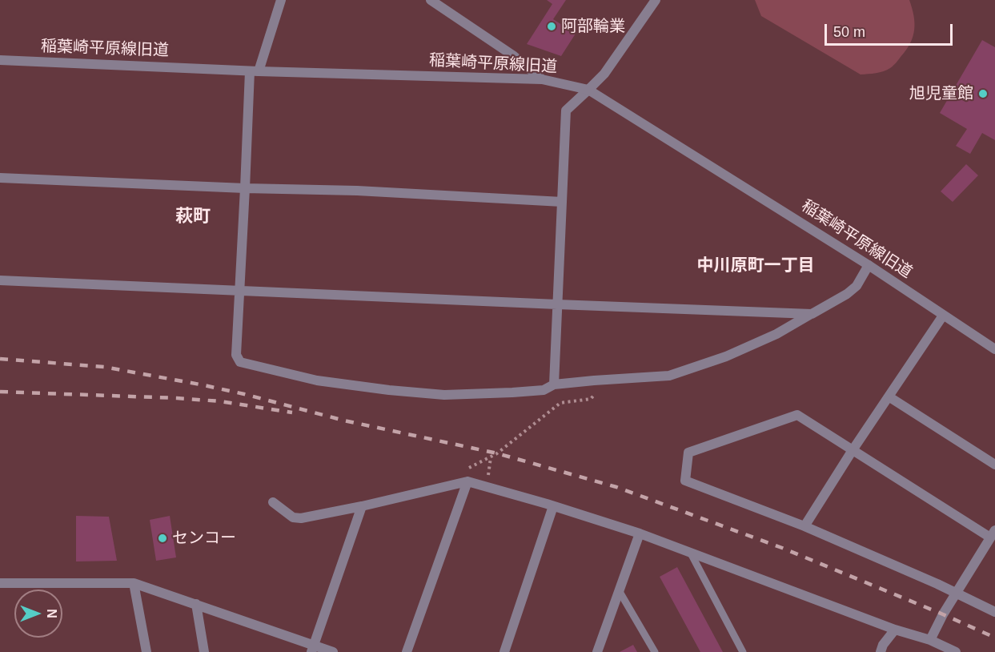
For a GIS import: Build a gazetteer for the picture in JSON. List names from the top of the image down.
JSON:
{
  "streets": {
    "street": ["稲葉崎平原線旧道"]
  },
  "districts": ["萩町", "中川原町一丁目"],
  "places": ["阿部輪業", "旭児童館", "センコー"],
  "scale_bar": "50 m",
  "north": "right"
}
